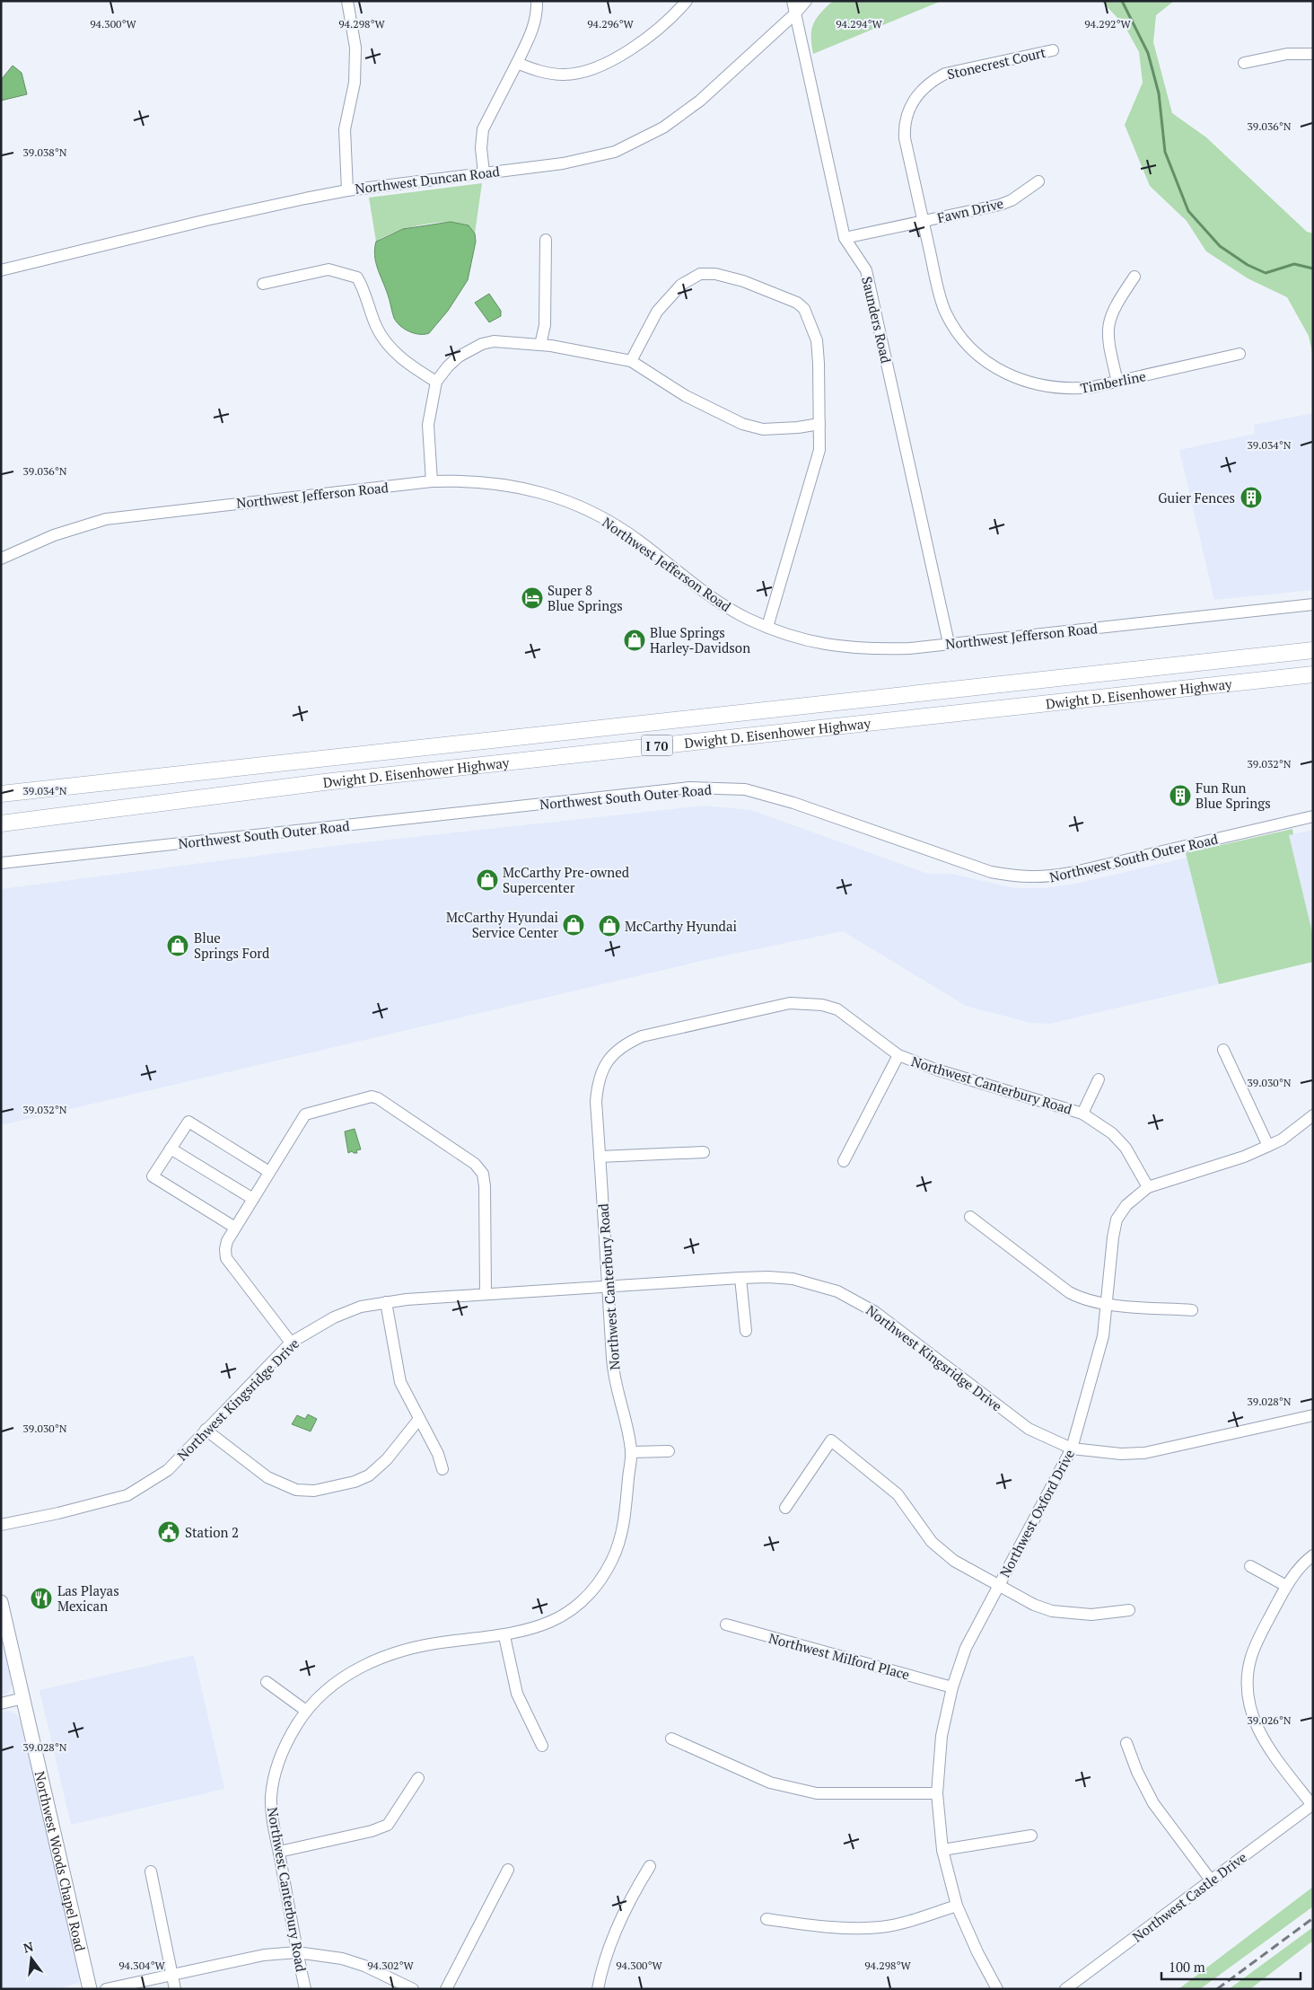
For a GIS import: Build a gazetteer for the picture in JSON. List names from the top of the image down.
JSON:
{
  "streets": {
    "highway": ["Dwight D. Eisenhower Highway", "I 70"],
    "main road": ["Northwest Woods Chapel Road"],
    "street": [
      "Stonecrest Court",
      "Northwest Duncan Road",
      "Fawn Drive",
      "Saunders Road",
      "Timberline",
      "Northwest Jefferson Road",
      "Northwest South Outer Road",
      "Northwest Canterbury Road",
      "Northwest Kingsridge Drive",
      "Northwest Oxford Drive",
      "Northwest Milford Place",
      "Northwest Castle Drive"
    ]
  },
  "crossings": [
    ["Stonecrest Court", "Fawn Drive"],
    ["Stonecrest Court", "Timberline"],
    ["Northwest Duncan Road", "Saunders Road"],
    ["Fawn Drive", "Saunders Road"],
    ["Fawn Drive", "Timberline"],
    ["Saunders Road", "Northwest Jefferson Road"],
    ["Northwest Canterbury Road", "Northwest Kingsridge Drive"],
    ["Northwest Canterbury Road", "Northwest Oxford Drive"],
    ["Northwest Kingsridge Drive", "Northwest Oxford Drive"],
    ["Northwest Oxford Drive", "Northwest Milford Place"]
  ],
  "places": {
    "building": ["Guier Fences", "Fun Run Blue Springs"],
    "hotel": ["Super 8 Blue Springs"],
    "shop": [
      "Blue Springs Harley-Davidson",
      "McCarthy Pre-owned Supercenter",
      "McCarthy Hyundai Service Center",
      "McCarthy Hyundai",
      "Blue Springs Ford"
    ],
    "public building": ["Station 2"],
    "restaurant": ["Las Playas Mexican"]
  },
  "scale_bar": "100 m",
  "north": "top",
  "coordinates": [
    "94.300°W",
    "94.298°W",
    "94.296°W",
    "94.292°W",
    "94.294°W",
    "39.036°N",
    "39.038°N",
    "39.034°N",
    "39.032°N",
    "39.030°N",
    "39.028°N",
    "39.026°N",
    "94.304°W",
    "94.302°W"
  ]
}
